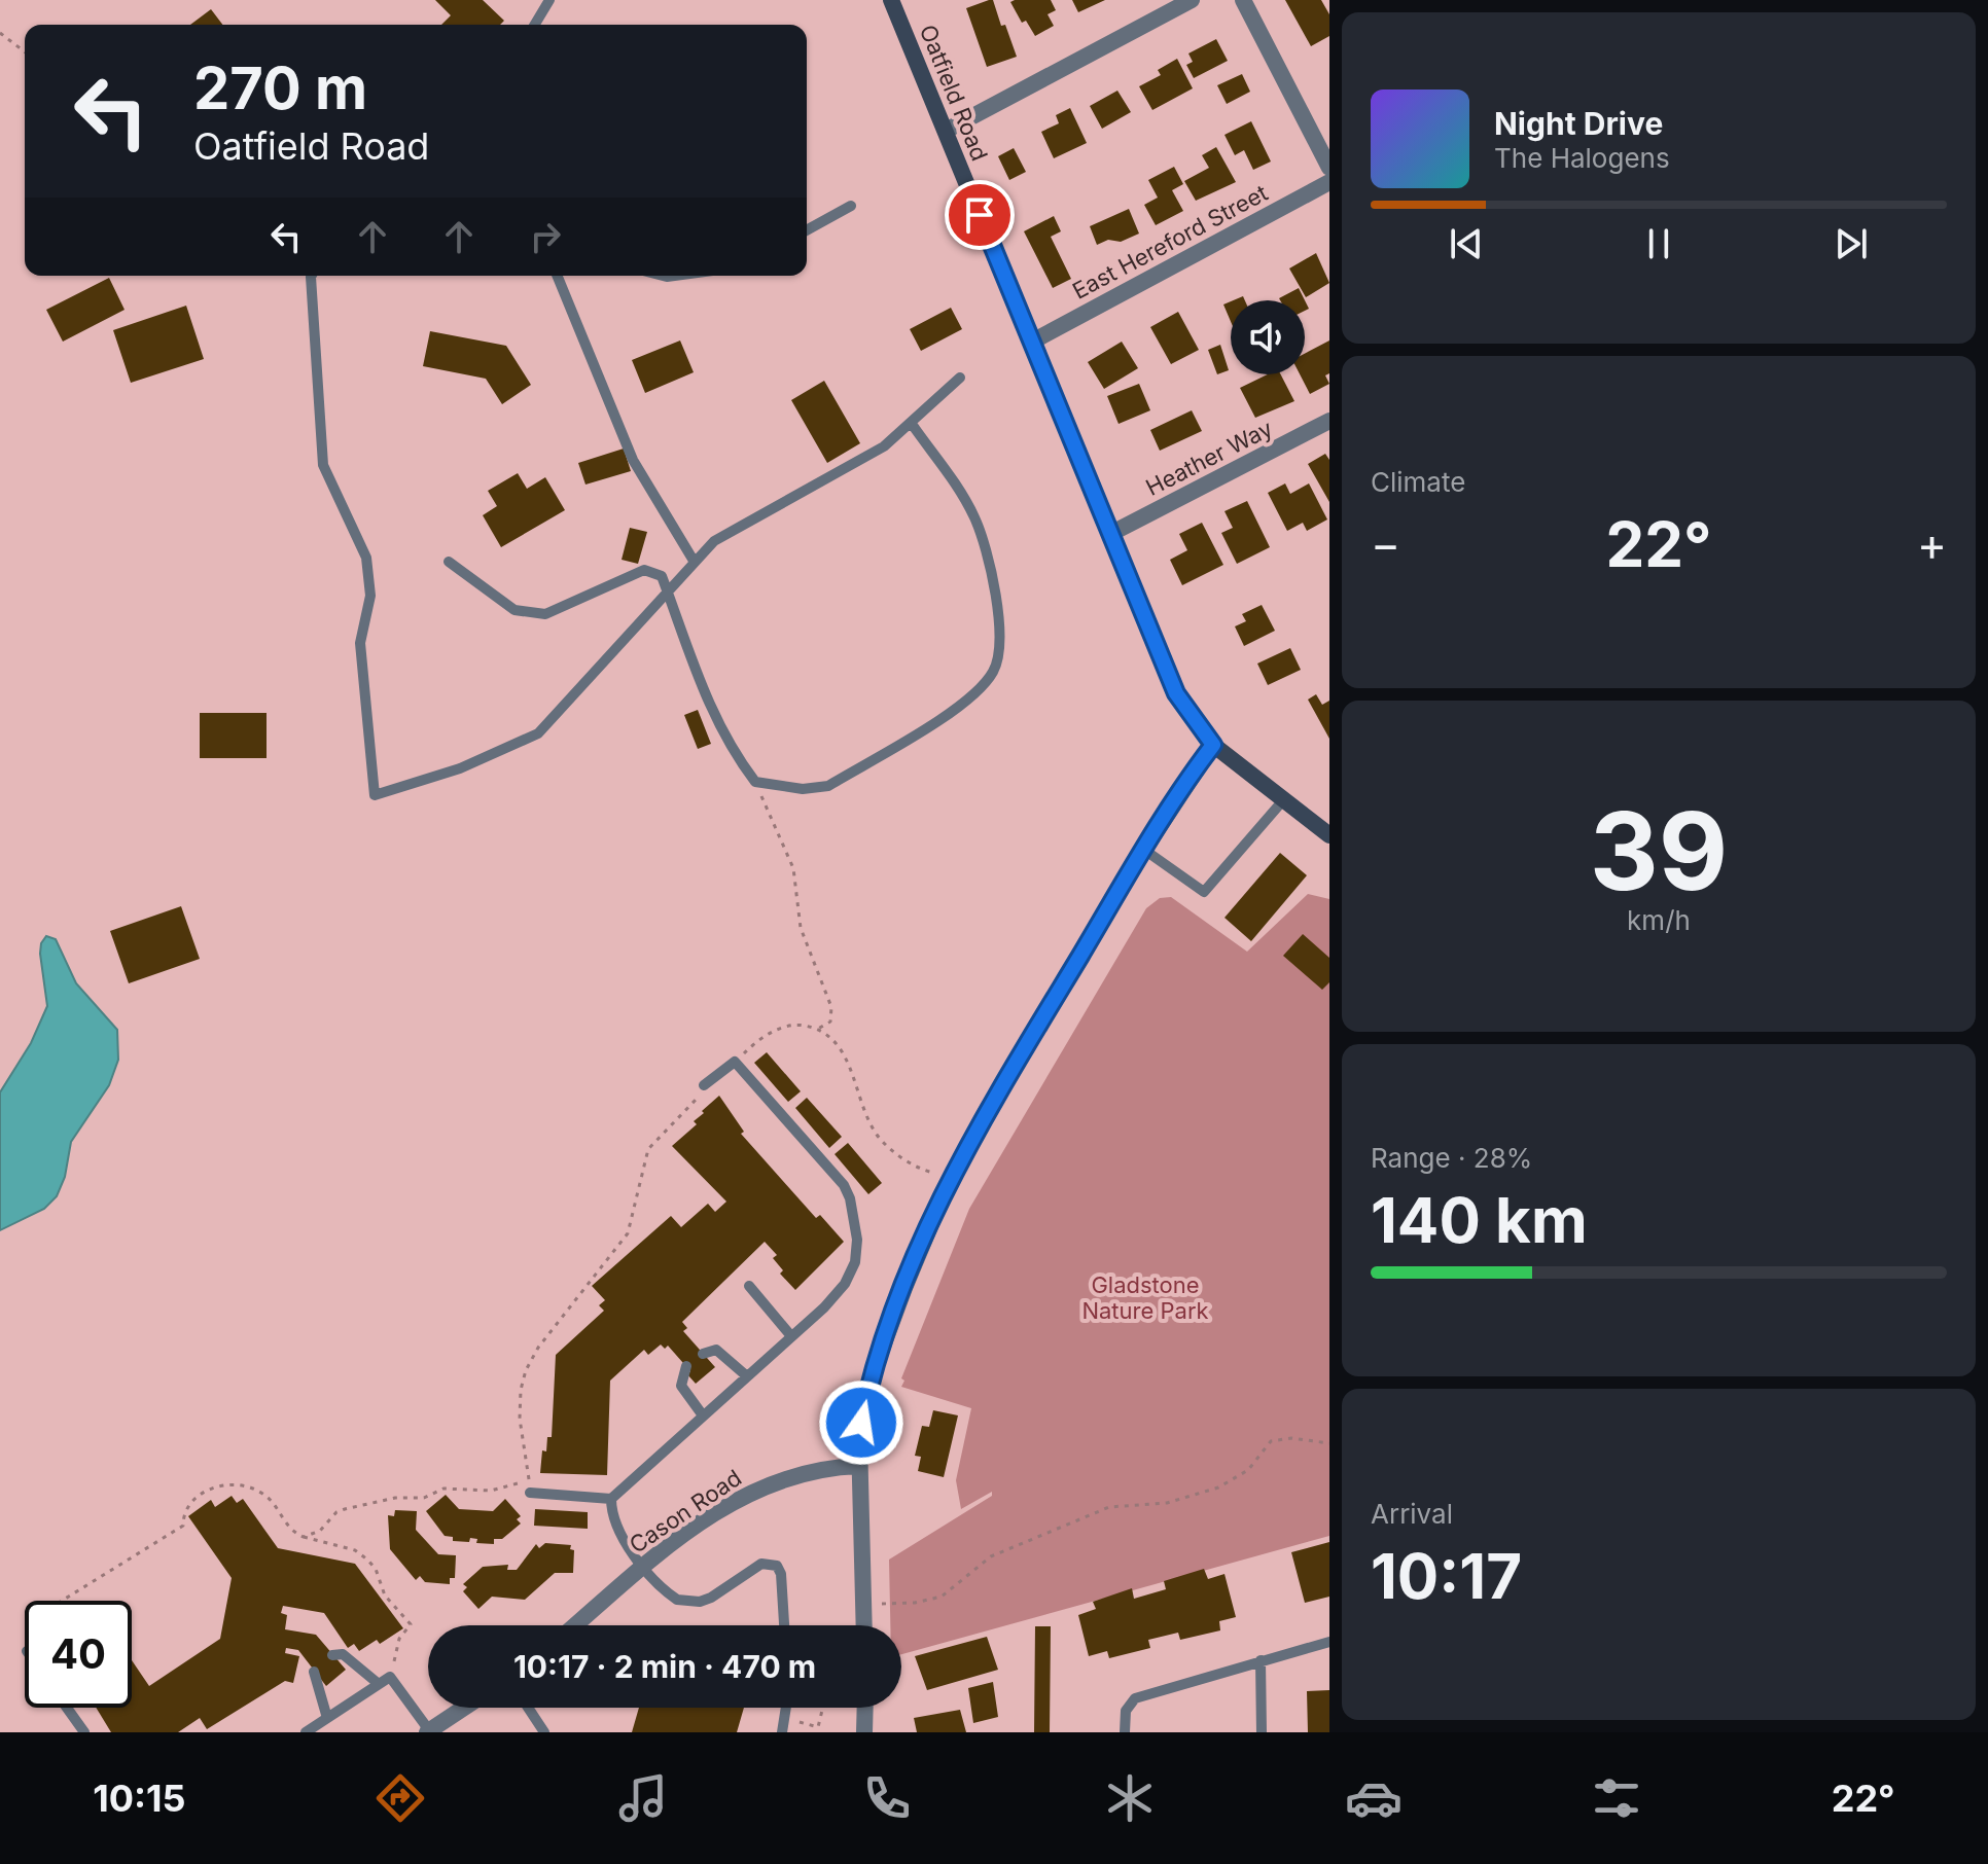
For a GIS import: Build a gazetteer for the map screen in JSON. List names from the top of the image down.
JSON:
{
  "streets": {
    "main road": ["Oatfield Road"],
    "street": ["East Hereford Street", "Heather Way", "Cason Road"]
  },
  "crossings": [
    ["Oatfield Road", "East Hereford Street"],
    ["Oatfield Road", "Heather Way"]
  ],
  "parks": ["Gladstone Nature Park"],
  "page": {
    "turn": ["270 m", "Oatfield Road"],
    "song": ["Night Drive", "The Halogens"],
    "tile": [
      "Climate",
      ["39", "km/h"],
      ["Range · 28%", "140 km"],
      ["Arrival", "10:17"]
    ],
    "heat": ["−", "22°", "+"],
    "limit": "40",
    "trip": "10:17 · 2 min · 470 m",
    "tabs": ["10:15", "22°"]
  }
}
